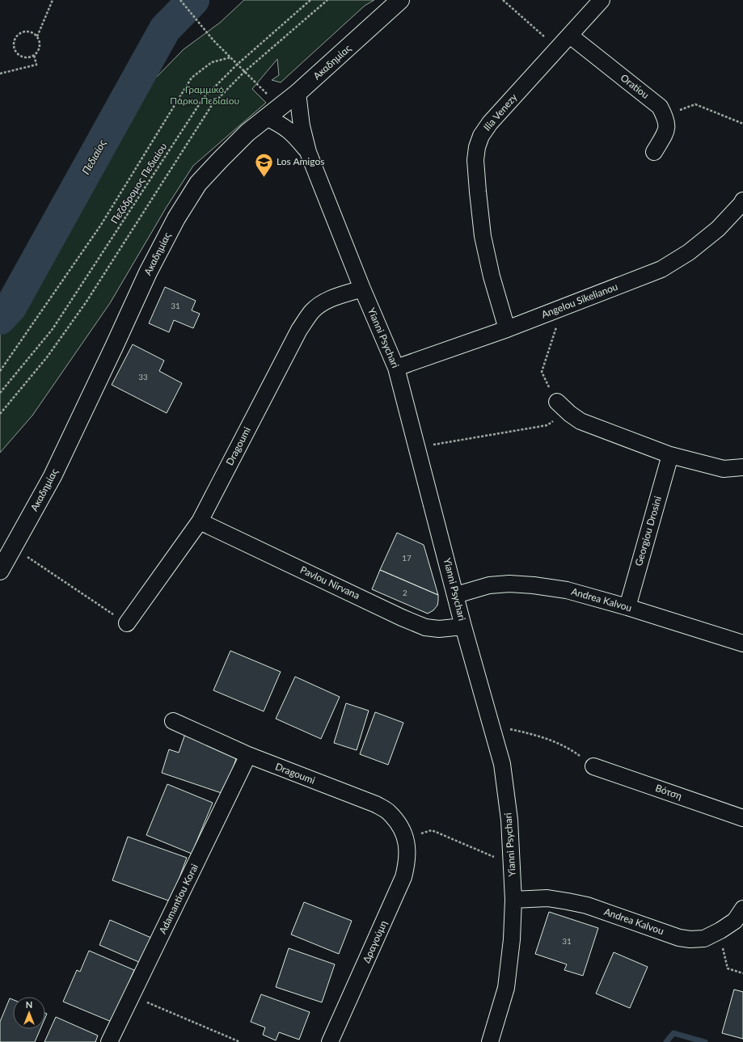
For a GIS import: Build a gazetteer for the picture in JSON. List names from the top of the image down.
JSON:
{
  "streets": {
    "street": [
      "Ακαδημίας",
      "Oratiou",
      "Ilia Venezy",
      "Angelou Sikelianou",
      "Yianni Psychari",
      "Dragoumi",
      "Georgiou Drosini",
      "Pavlou Nirvana",
      "Andrea Kalvou",
      "Βότση",
      "Adamantiou Korai",
      "Δραγούμη"
    ],
    "path": ["Πεζόδρομος Πεδιαίου"]
  },
  "crossings": [
    ["Ακαδημίας", "Yianni Psychari"],
    ["Oratiou", "Ilia Venezy"],
    ["Ilia Venezy", "Angelou Sikelianou"],
    ["Angelou Sikelianou", "Yianni Psychari"],
    ["Yianni Psychari", "Dragoumi"],
    ["Yianni Psychari", "Pavlou Nirvana"],
    ["Yianni Psychari", "Andrea Kalvou"],
    ["Dragoumi", "Pavlou Nirvana"],
    ["Dragoumi", "Adamantiou Korai"],
    ["Dragoumi", "Δραγούμη"],
    ["Georgiou Drosini", "Andrea Kalvou"]
  ],
  "water": ["Πεδιαίος"],
  "parks": ["Γραμμικό Πάρκο Πεδιαίου"],
  "places": {
    "school or university": ["Los Amigos"]
  },
  "house_numbers": [
    "31",
    "33",
    "17",
    "2",
    "31"
  ],
  "north": "top"
}
